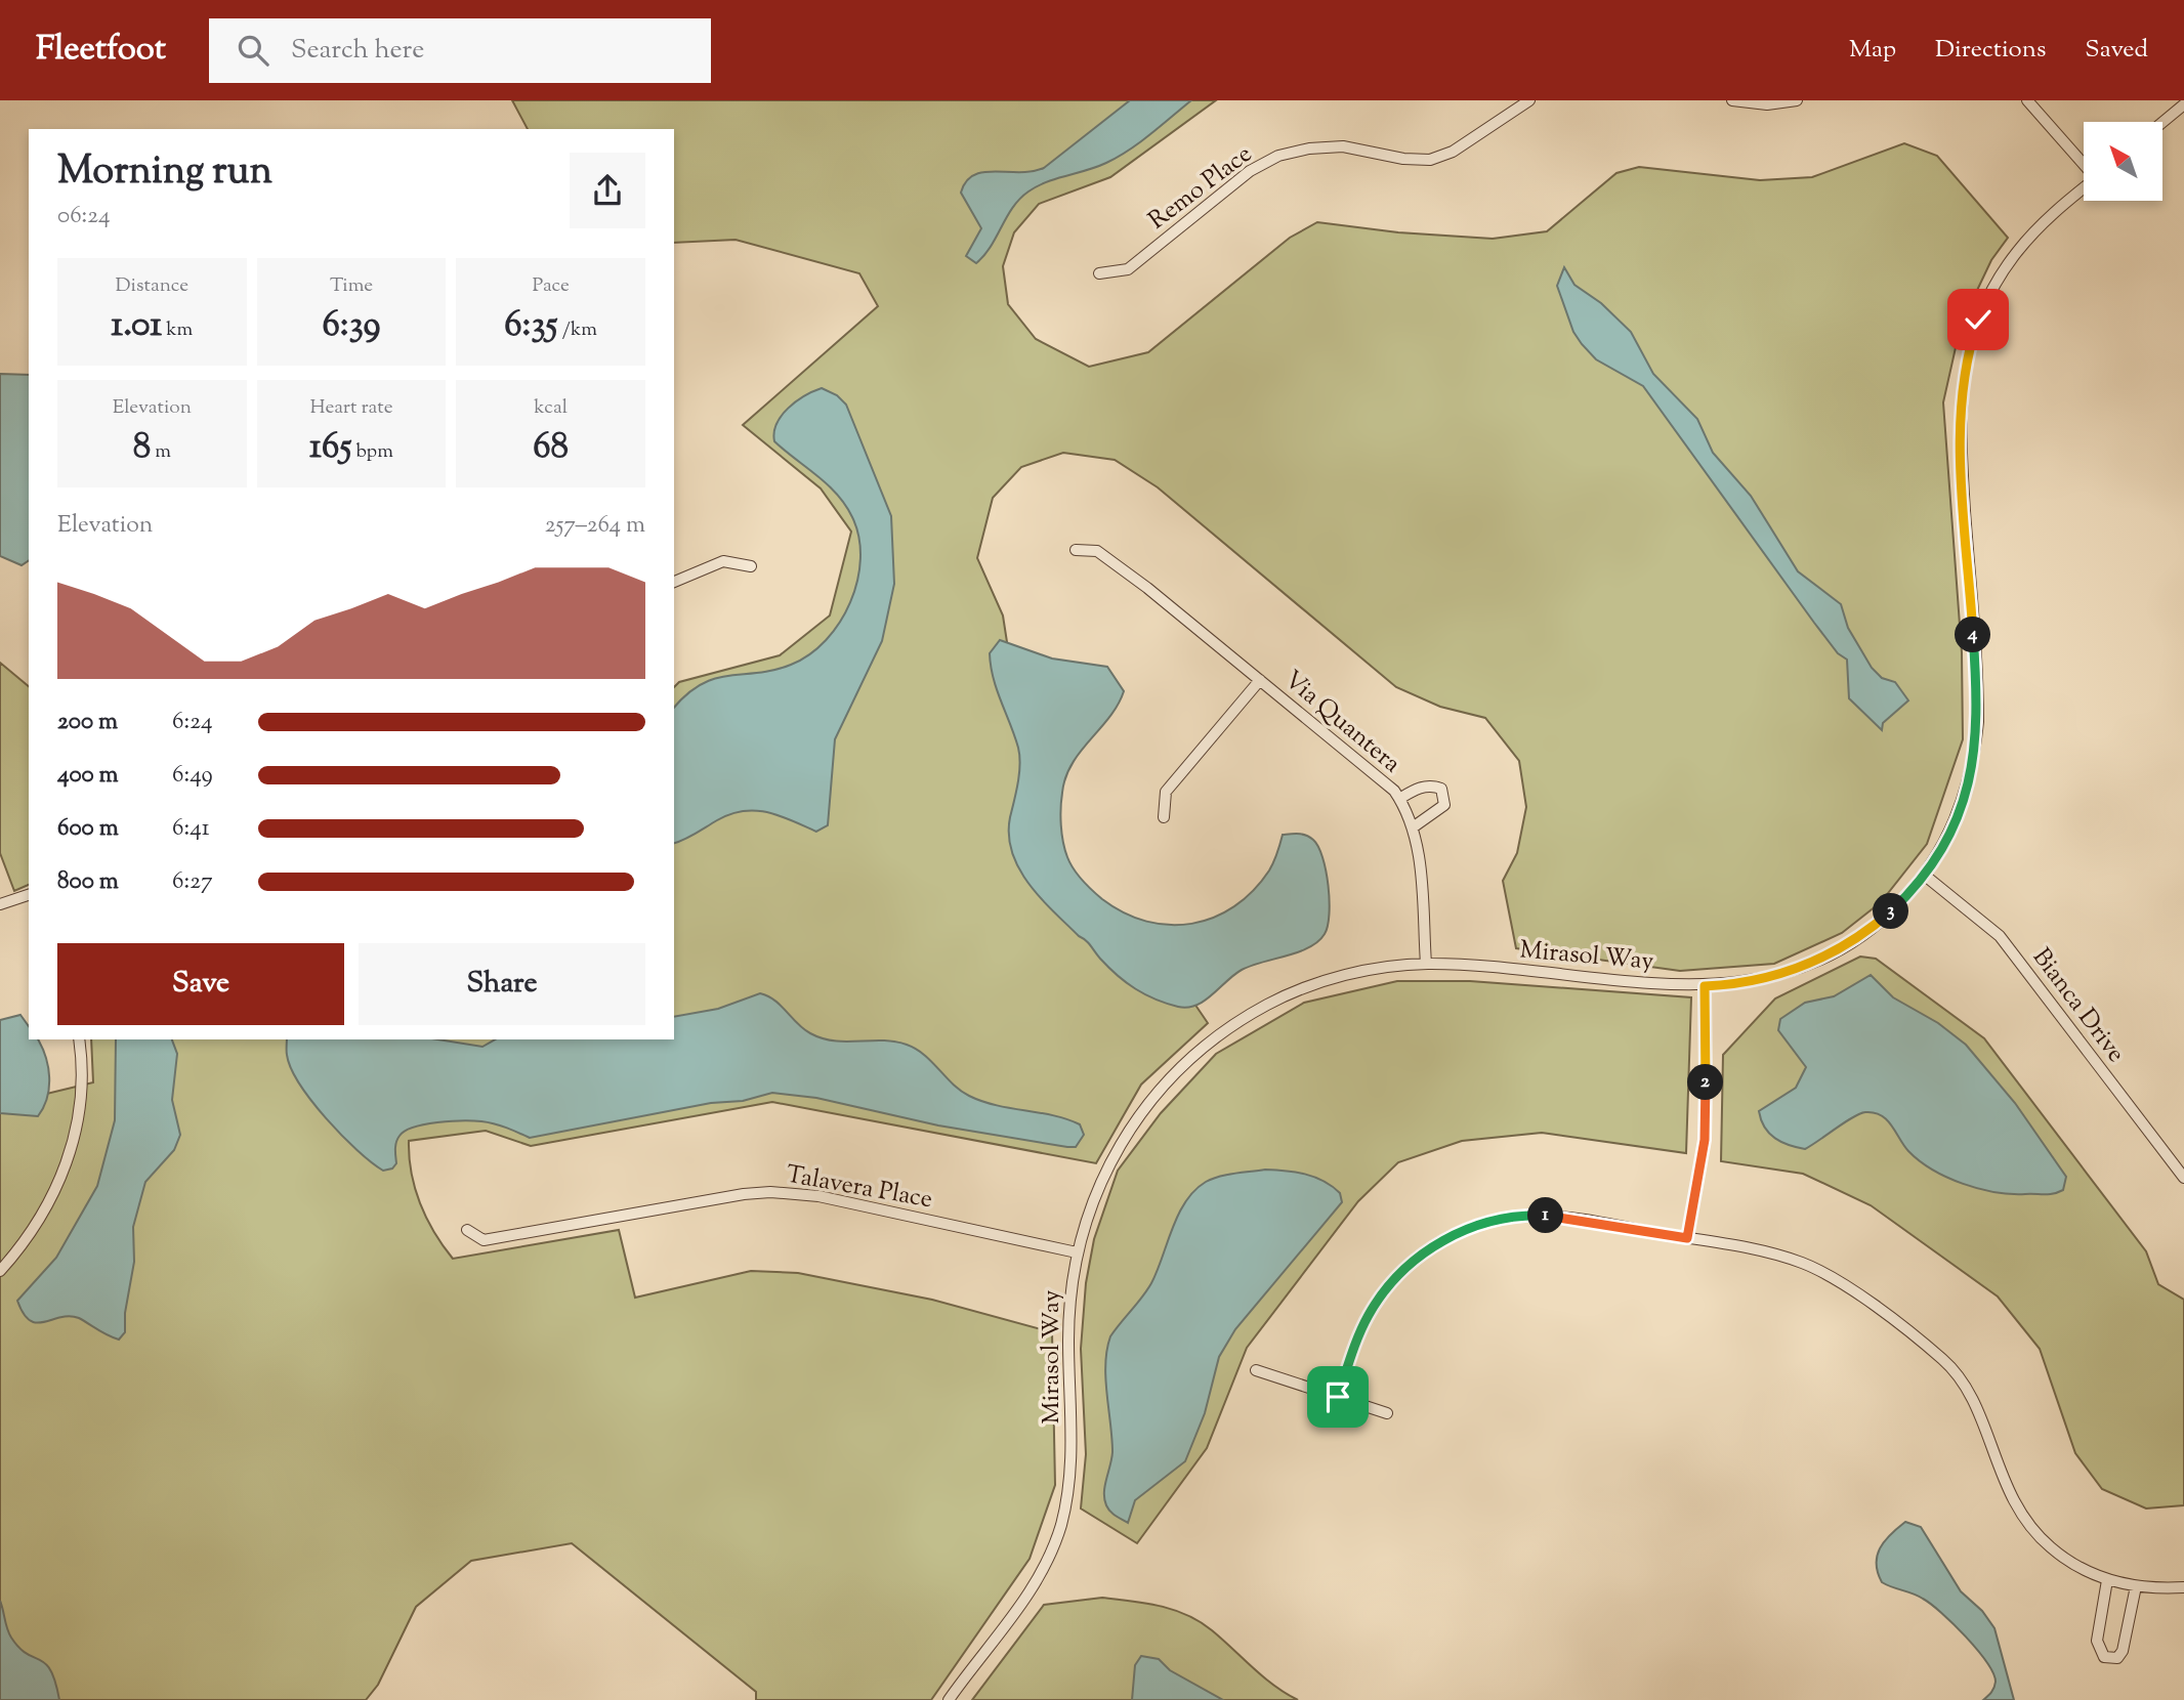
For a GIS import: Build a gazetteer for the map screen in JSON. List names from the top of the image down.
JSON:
{
  "streets": {
    "street": [
      "Remo Place",
      "Via Quantera",
      "Mirasol Way",
      "Bianca Drive",
      "Talavera Place"
    ]
  },
  "crossings": [
    ["Via Quantera", "Mirasol Way"],
    ["Mirasol Way", "Bianca Drive"],
    ["Mirasol Way", "Talavera Place"]
  ],
  "north": "top left",
  "page": {
    "header": "Fleetfoot",
    "search": "Search here",
    "nav": ["Map", "Directions", "Saved"],
    "heading": ["Morning run", "06:24"],
    "stats": [
      ["Distance", "1.01 km"],
      ["Time", "6:39"],
      ["Pace", "6:35 /km"],
      ["Elevation", "8 m"],
      ["Heart rate", "165 bpm"],
      ["kcal", "68"]
    ],
    "chart": ["Elevation", "257–264 m"],
    "pins": [
      "4",
      "3",
      "2",
      "1"
    ],
    "list": [
      {
        "name": "200 m",
        "note": "6:24"
      },
      {
        "name": "400 m",
        "note": "6:49"
      },
      {
        "name": "600 m",
        "note": "6:41"
      },
      {
        "name": "800 m",
        "note": "6:27"
      }
    ],
    "buttons": ["Save", "Share"]
  }
}
